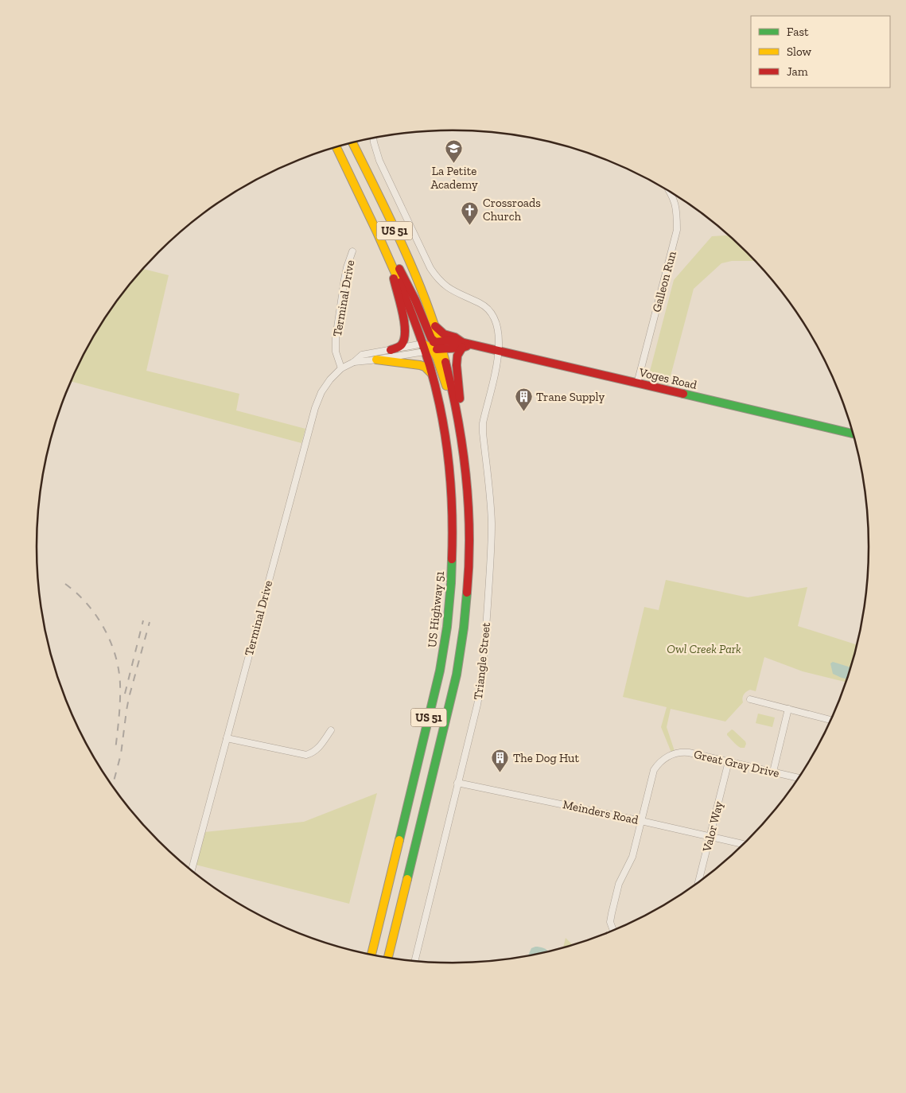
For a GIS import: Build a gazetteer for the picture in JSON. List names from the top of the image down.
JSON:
{
  "streets": {
    "main road": ["US 51", "Voges Road", "US Highway 51"],
    "street": [
      "Galleon Run",
      "Terminal Drive",
      "Triangle Street",
      "Great Gray Drive",
      "Meinders Road",
      "Valor Way"
    ]
  },
  "crossings": [
    ["US 51", "Terminal Drive"],
    ["US 51", "Voges Road"],
    ["US 51", "US Highway 51"],
    ["Galleon Run", "Voges Road"],
    ["Terminal Drive", "Voges Road"],
    ["Terminal Drive", "US Highway 51"],
    ["Voges Road", "US Highway 51"],
    ["Voges Road", "Triangle Street"],
    ["Triangle Street", "Meinders Road"],
    ["Great Gray Drive", "Meinders Road"],
    ["Great Gray Drive", "Valor Way"],
    ["Meinders Road", "Valor Way"]
  ],
  "parks": ["Owl Creek Park"],
  "places": {
    "school or university": ["La Petite Academy"],
    "church": ["Crossroads Church"],
    "building": ["Trane Supply", "The Dog Hut"]
  },
  "legend": ["Fast", "Slow", "Jam"]
}
